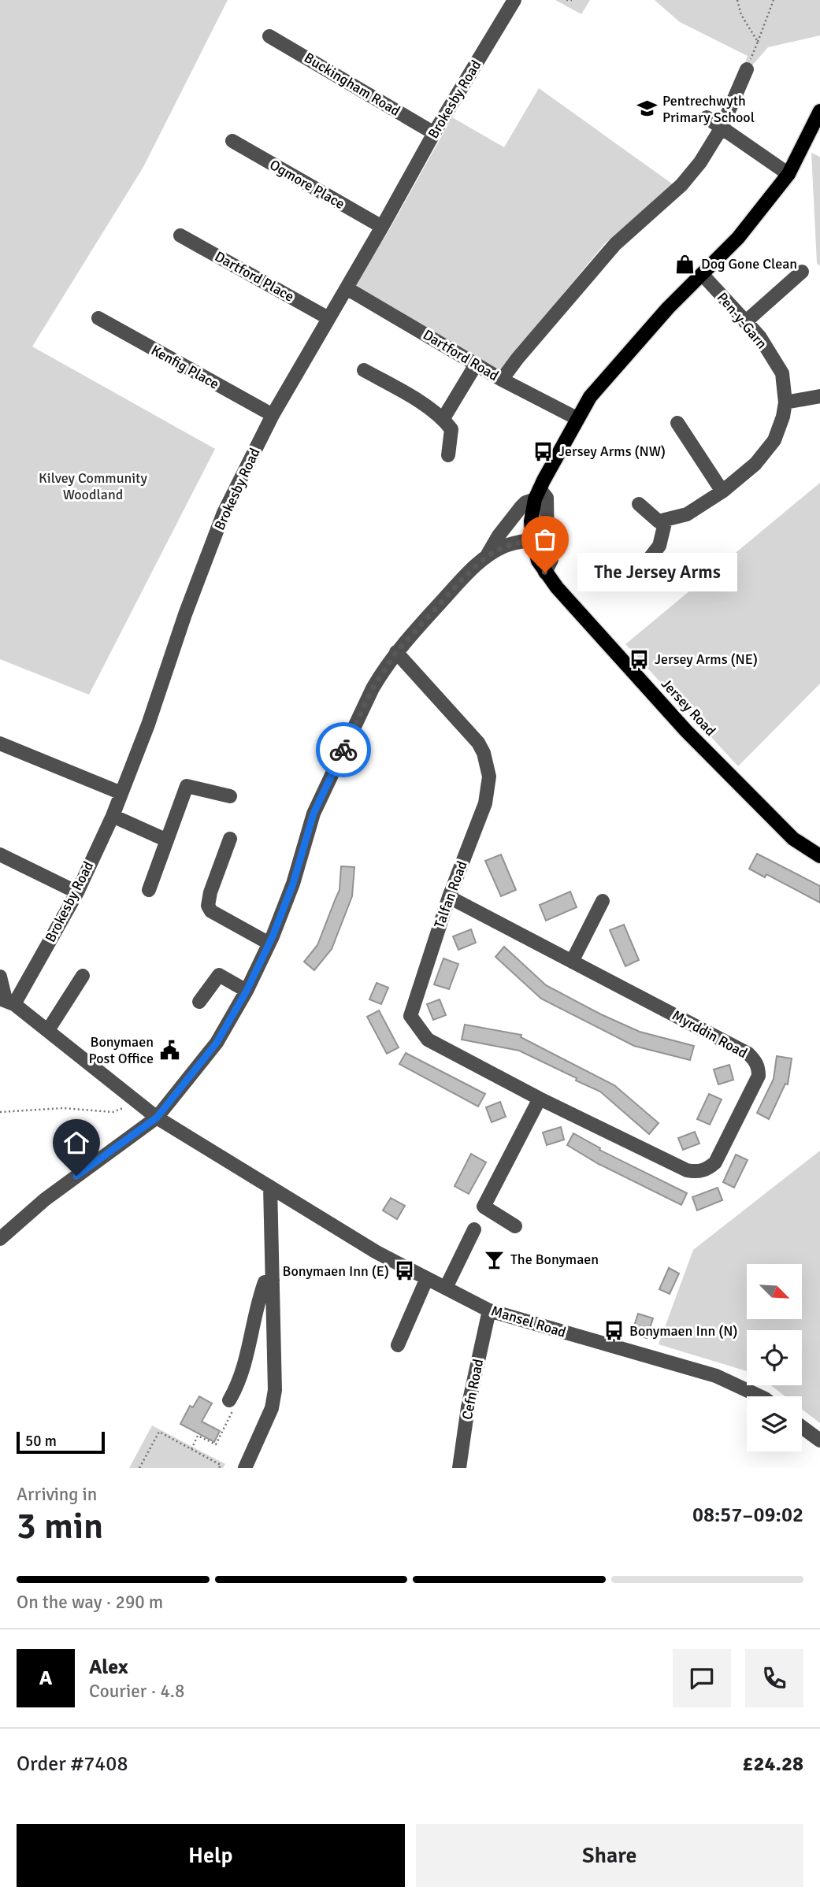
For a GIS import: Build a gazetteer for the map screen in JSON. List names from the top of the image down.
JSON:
{
  "streets": {
    "main road": ["Jersey Road"],
    "street": [
      "Buckingham Road",
      "Brokesby Road",
      "Ogmore Place",
      "Dartford Place",
      "Pen-y-Garn",
      "Dartford Road",
      "Kenfig Place",
      "Talfan Road",
      "Myrddin Road",
      "Mansel Road",
      "Cefn Road"
    ]
  },
  "crossings": [
    ["Buckingham Road", "Brokesby Road"],
    ["Brokesby Road", "Ogmore Place"],
    ["Brokesby Road", "Dartford Place"],
    ["Brokesby Road", "Dartford Road"],
    ["Brokesby Road", "Kenfig Place"],
    ["Brokesby Road", "Mansel Road"],
    ["Talfan Road", "Myrddin Road"],
    ["Mansel Road", "Cefn Road"]
  ],
  "parks": ["Kilvey Community Woodland"],
  "places": {
    "school or university": ["Pentrechwyth Primary School"],
    "shop": ["Dog Gone Clean"],
    "bus stop": [
      "Jersey Arms (NW)",
      "Jersey Arms (NE)",
      "Bonymaen Inn (E)",
      "Bonymaen Inn (N)"
    ],
    "other": ["The Jersey Arms"],
    "public building": ["Bonymaen Post Office"],
    "bar": ["The Bonymaen"]
  },
  "scale_bar": "50 m",
  "north": "bottom right",
  "page": {
    "bubble": "The Jersey Arms",
    "scale": "50 m",
    "heading": ["3 min", "Arriving in", "08:57–09:02"],
    "panel": [
      "Alex",
      "Courier · 4.8",
      "Order #7408",
      "£24.28"
    ],
    "bar": "On the way · 290 m",
    "round": "A",
    "buttons": ["Help", "Share"]
  }
}
